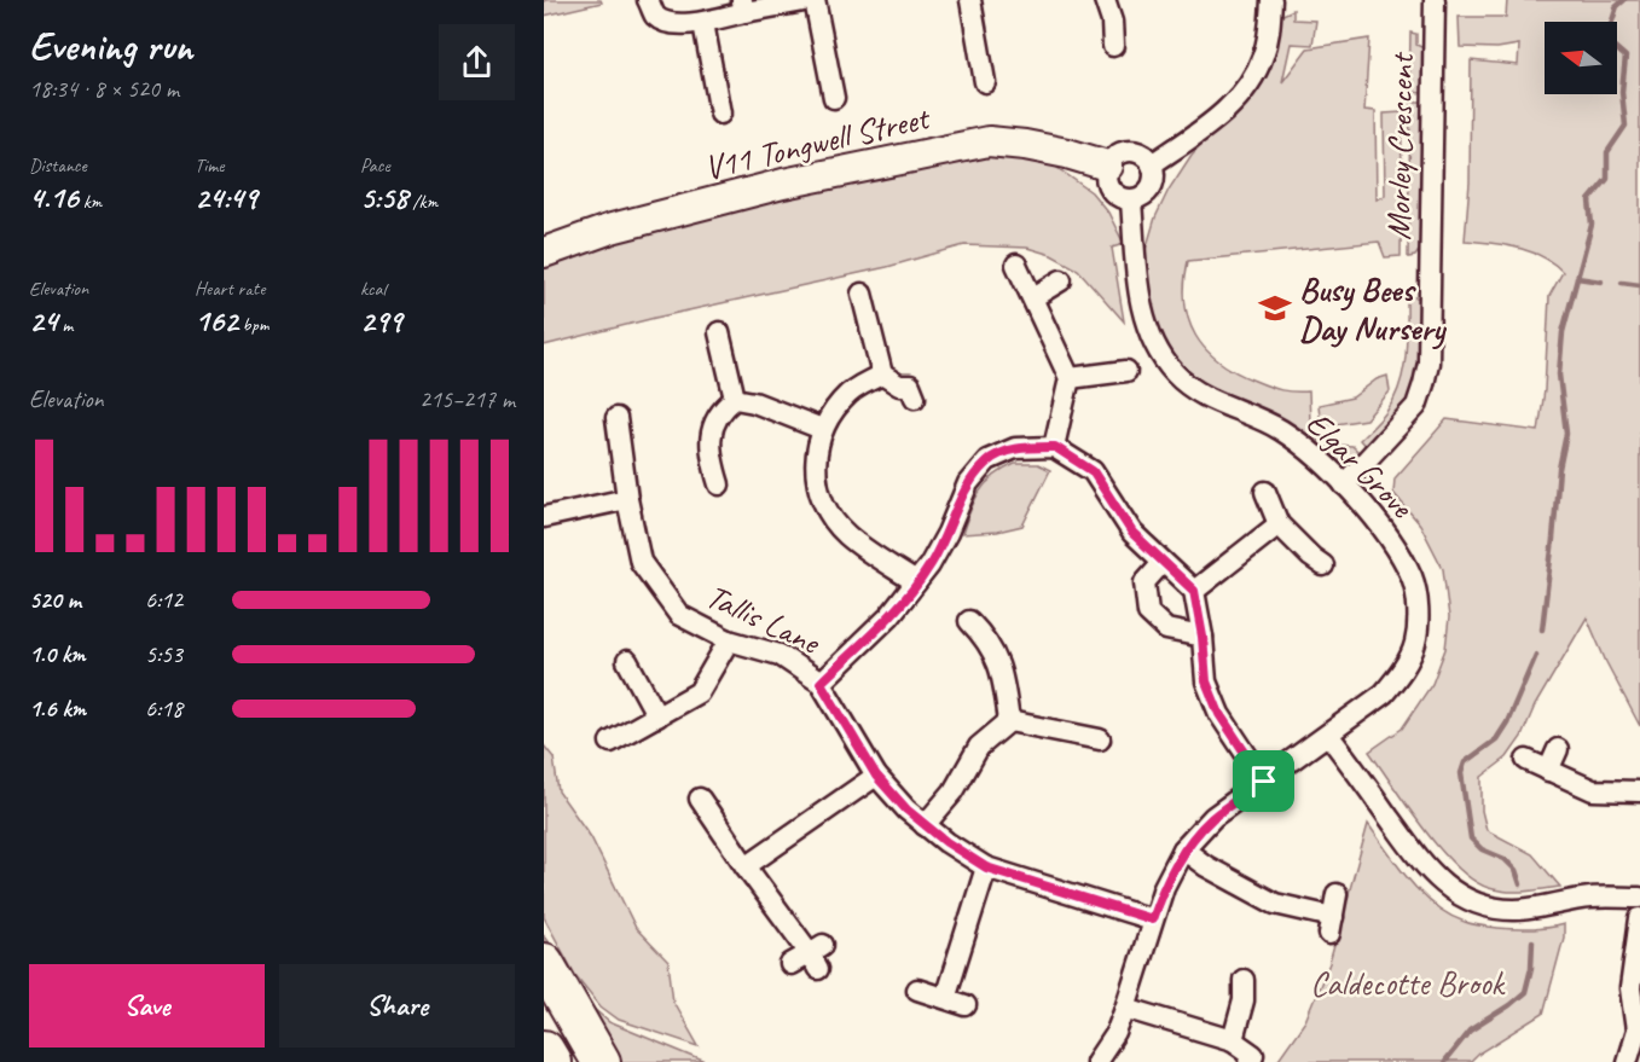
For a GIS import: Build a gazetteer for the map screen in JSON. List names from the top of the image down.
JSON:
{
  "streets": {
    "street": [
      "V11 Tongwell Street",
      "Morley Crescent",
      "Elgar Grove",
      "Tallis Lane"
    ]
  },
  "crossings": [
    ["V11 Tongwell Street", "Elgar Grove"],
    ["Morley Crescent", "Elgar Grove"],
    ["Elgar Grove", "Tallis Lane"]
  ],
  "parks": ["Caldecotte Brook"],
  "places": {
    "school or university": ["Busy Bees Day Nursery"]
  },
  "north": "left",
  "page": {
    "heading": ["Evening run", "18:34 · 8 × 520 m"],
    "stats": [
      ["Distance", "4.16 km"],
      ["Time", "24:49"],
      ["Pace", "5:58 /km"],
      ["Elevation", "24 m"],
      ["Heart rate", "162 bpm"],
      ["kcal", "299"]
    ],
    "chart": ["Elevation", "215–217 m"],
    "list": [
      {
        "name": "520 m",
        "note": "6:12"
      },
      {
        "name": "1.0 km",
        "note": "5:53"
      },
      {
        "name": "1.6 km",
        "note": "6:18"
      }
    ],
    "buttons": ["Save", "Share"]
  }
}
